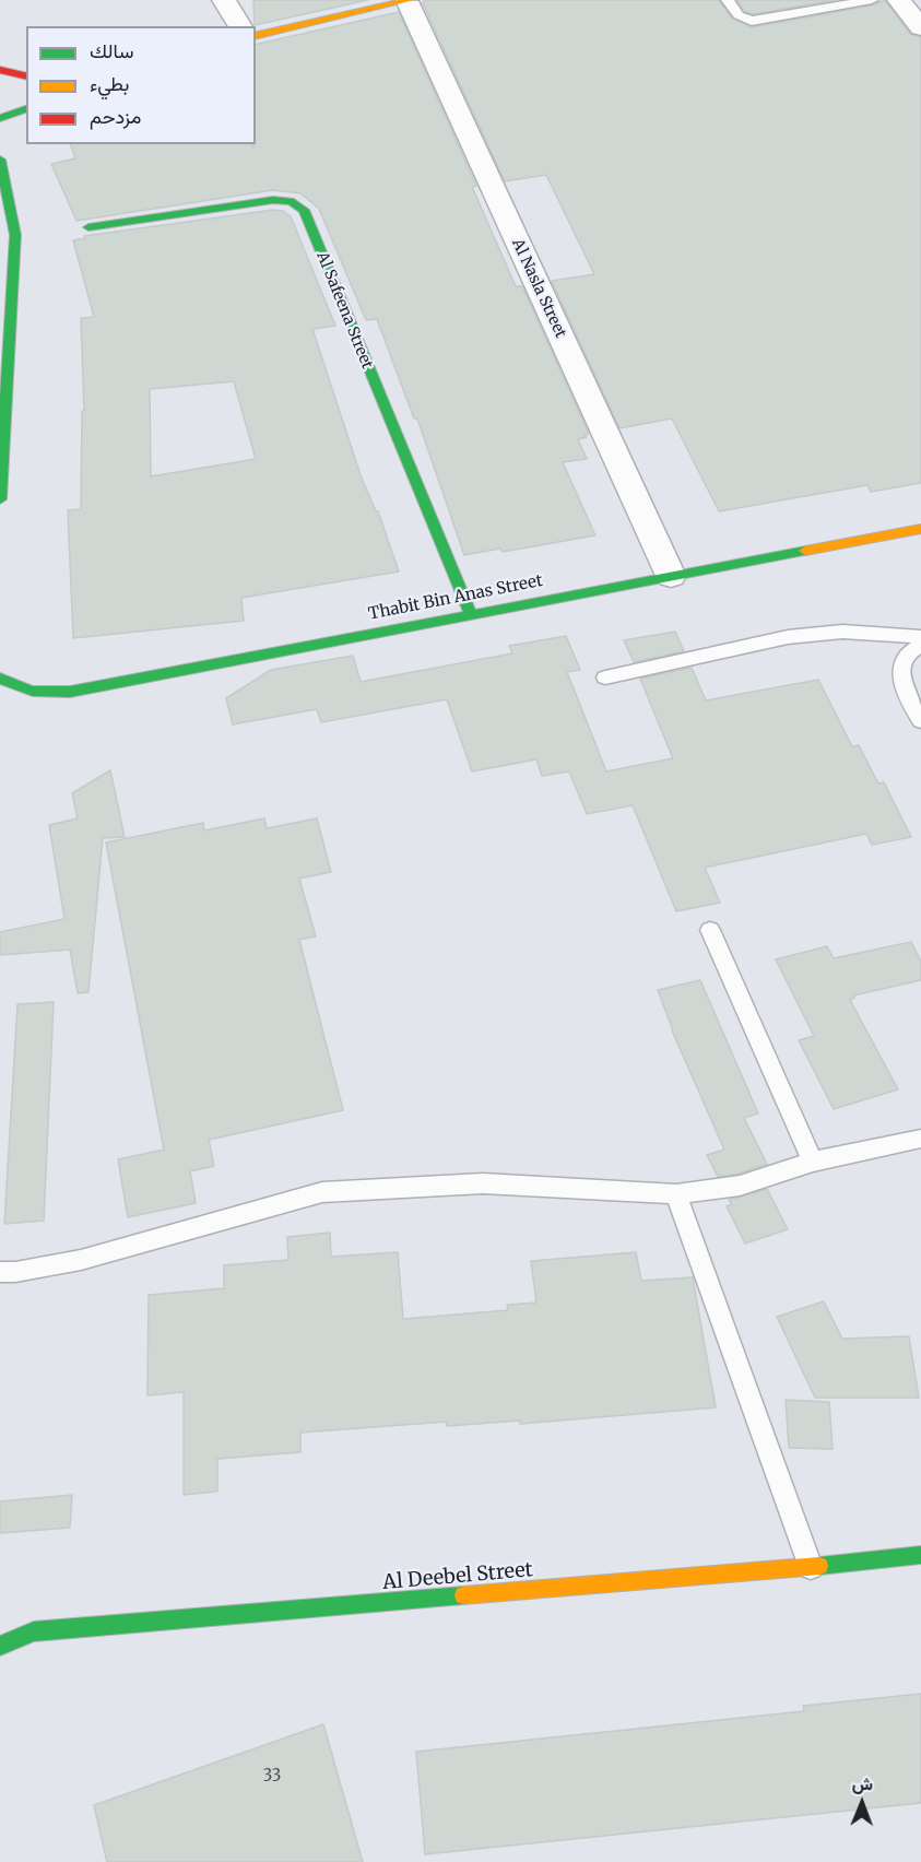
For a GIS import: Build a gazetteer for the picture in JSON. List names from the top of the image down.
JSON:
{
  "streets": {
    "street": [
      "Al Nasla Street",
      "Al Safeena Street",
      "Thabit Bin Anas Street",
      "Al Deebel Street"
    ]
  },
  "crossings": [
    ["Al Nasla Street", "Thabit Bin Anas Street"],
    ["Al Safeena Street", "Thabit Bin Anas Street"]
  ],
  "house_numbers": ["33"],
  "legend": ["سالك", "بطيء", "مزدحم"],
  "north": "top"
}
